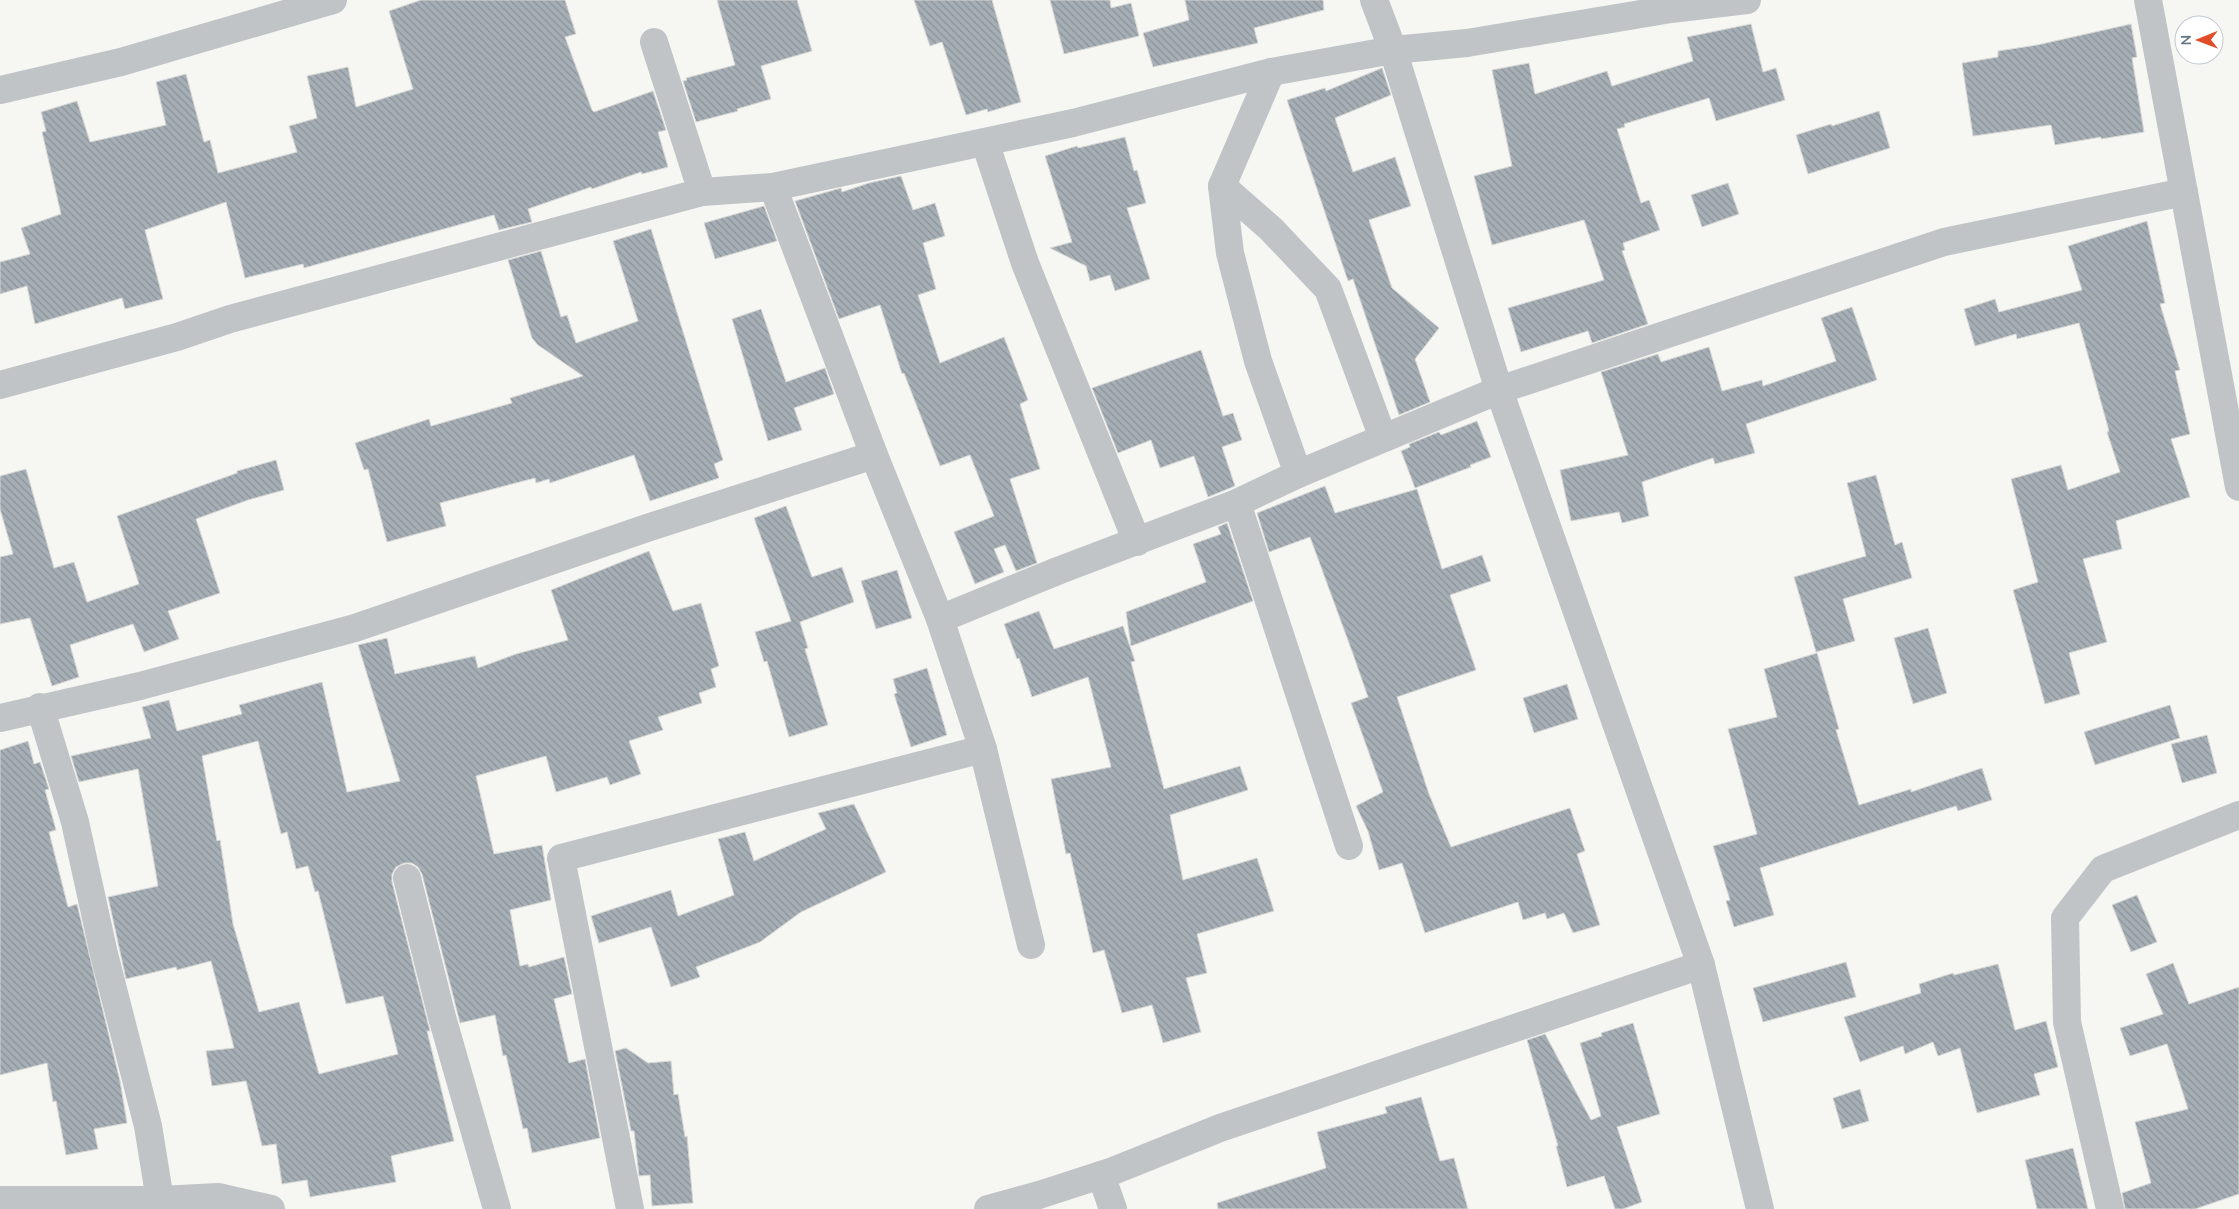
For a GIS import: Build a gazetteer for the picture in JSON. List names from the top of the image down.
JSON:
{
  "north": "left"
}
